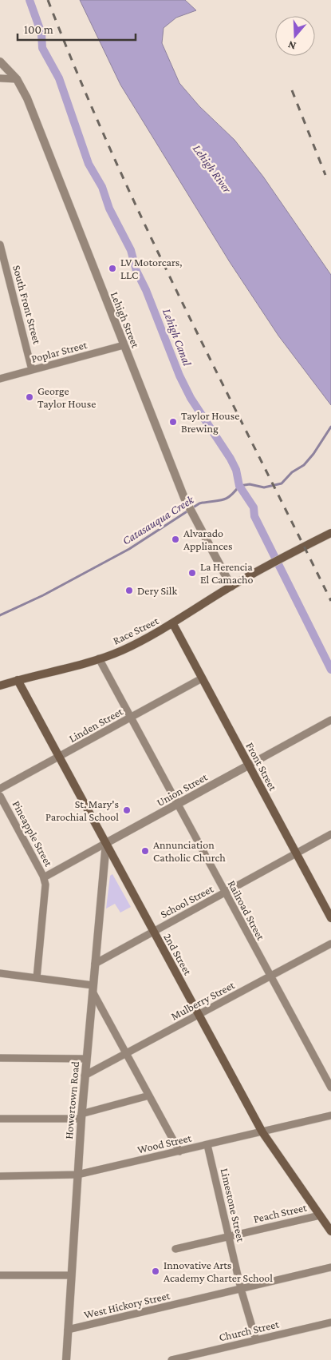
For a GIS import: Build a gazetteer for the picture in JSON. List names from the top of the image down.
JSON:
{
  "streets": {
    "main road": ["Race Street", "Front Street", "2nd Street"],
    "street": [
      "South Front Street",
      "Lehigh Street",
      "Poplar Street",
      "Linden Street",
      "Union Street",
      "Pineapple Street",
      "School Street",
      "Railroad Street",
      "Mulberry Street",
      "Howertown Road",
      "Wood Street",
      "Limestone Street",
      "Peach Street",
      "West Hickory Street",
      "Church Street"
    ]
  },
  "crossings": [
    ["South Front Street", "Poplar Street"],
    ["Lehigh Street", "Poplar Street"],
    ["Lehigh Street", "Race Street"],
    ["Race Street", "Front Street"],
    ["Race Street", "Railroad Street"],
    ["Race Street", "2nd Street"],
    ["Linden Street", "Front Street"],
    ["Linden Street", "Railroad Street"],
    ["Linden Street", "2nd Street"],
    ["Front Street", "Union Street"],
    ["Front Street", "School Street"],
    ["Union Street", "Pineapple Street"],
    ["Union Street", "Railroad Street"],
    ["Union Street", "2nd Street"],
    ["Union Street", "Howertown Road"],
    ["School Street", "Railroad Street"],
    ["School Street", "2nd Street"],
    ["School Street", "Howertown Road"],
    ["Railroad Street", "Mulberry Street"],
    ["2nd Street", "Mulberry Street"],
    ["2nd Street", "Howertown Road"],
    ["2nd Street", "Wood Street"],
    ["2nd Street", "Peach Street"],
    ["Mulberry Street", "Howertown Road"],
    ["Howertown Road", "Wood Street"],
    ["Howertown Road", "West Hickory Street"],
    ["Wood Street", "Limestone Street"],
    ["Limestone Street", "Peach Street"],
    ["Limestone Street", "West Hickory Street"],
    ["Limestone Street", "Church Street"]
  ],
  "water": ["Lehigh River", "Lehigh Canal", "Catasauqua Creek"],
  "places": [
    "LV Motorcars, LLC",
    "George Taylor House",
    "Taylor House Brewing",
    "Alvarado Appliances",
    "La Herencia El Camacho",
    "Dery Silk",
    "St. Mary's Parochial School",
    "Annunciation Catholic Church",
    "Innovative Arts Academy Charter School"
  ],
  "scale_bar": "100 m",
  "north": "bottom"
}
